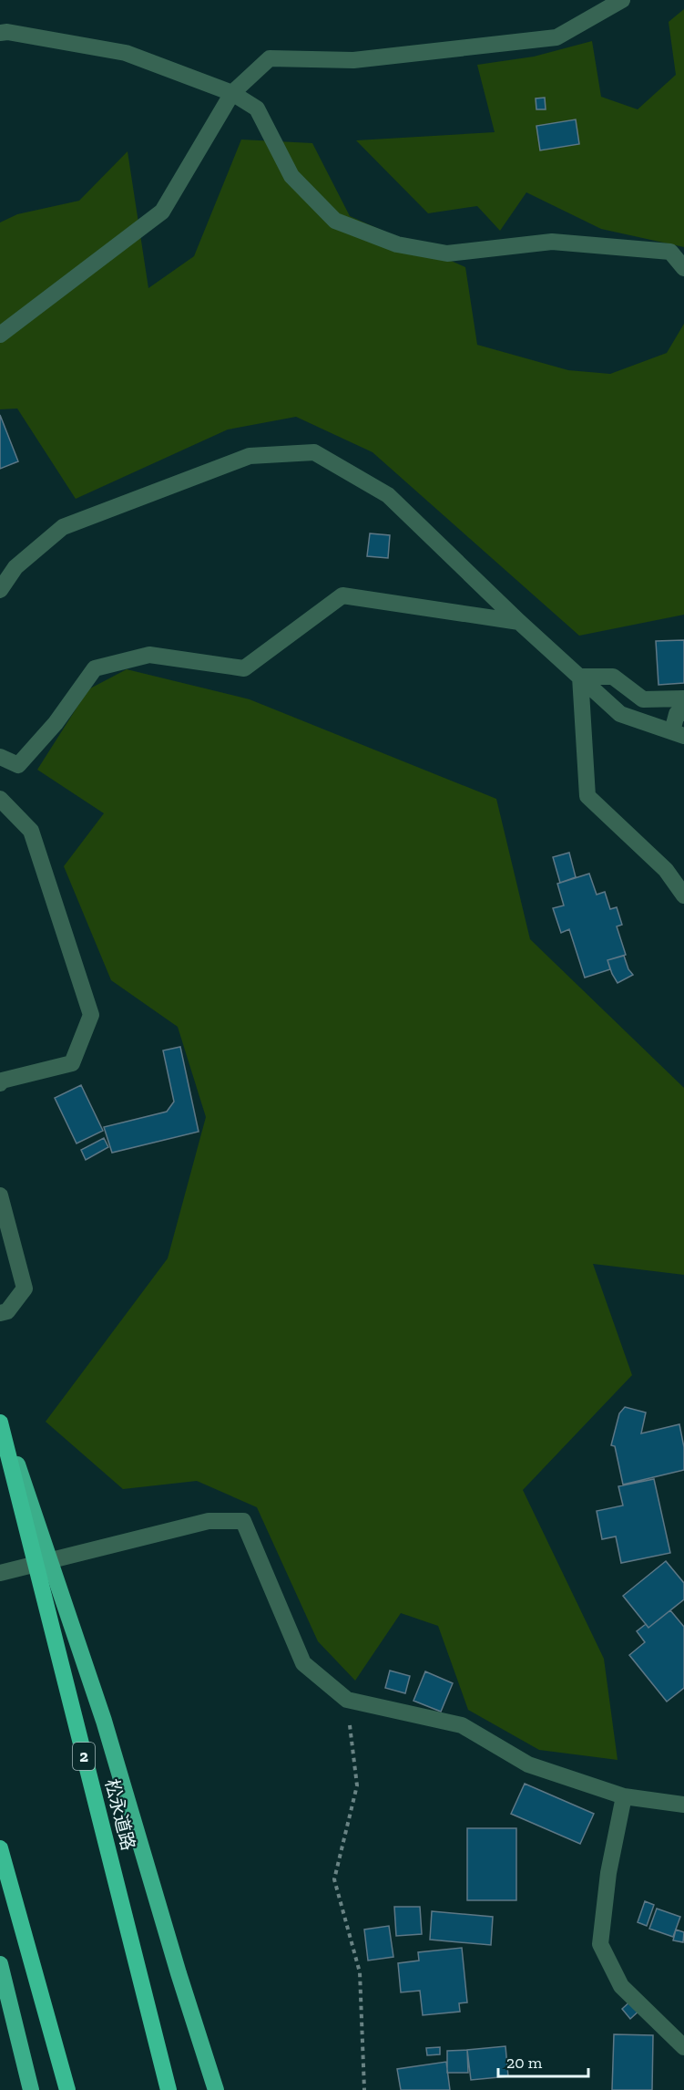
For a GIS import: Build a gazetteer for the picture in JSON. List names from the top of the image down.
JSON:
{
  "streets": {
    "highway": ["2", "松永道路"]
  },
  "scale_bar": "20 m"
}
